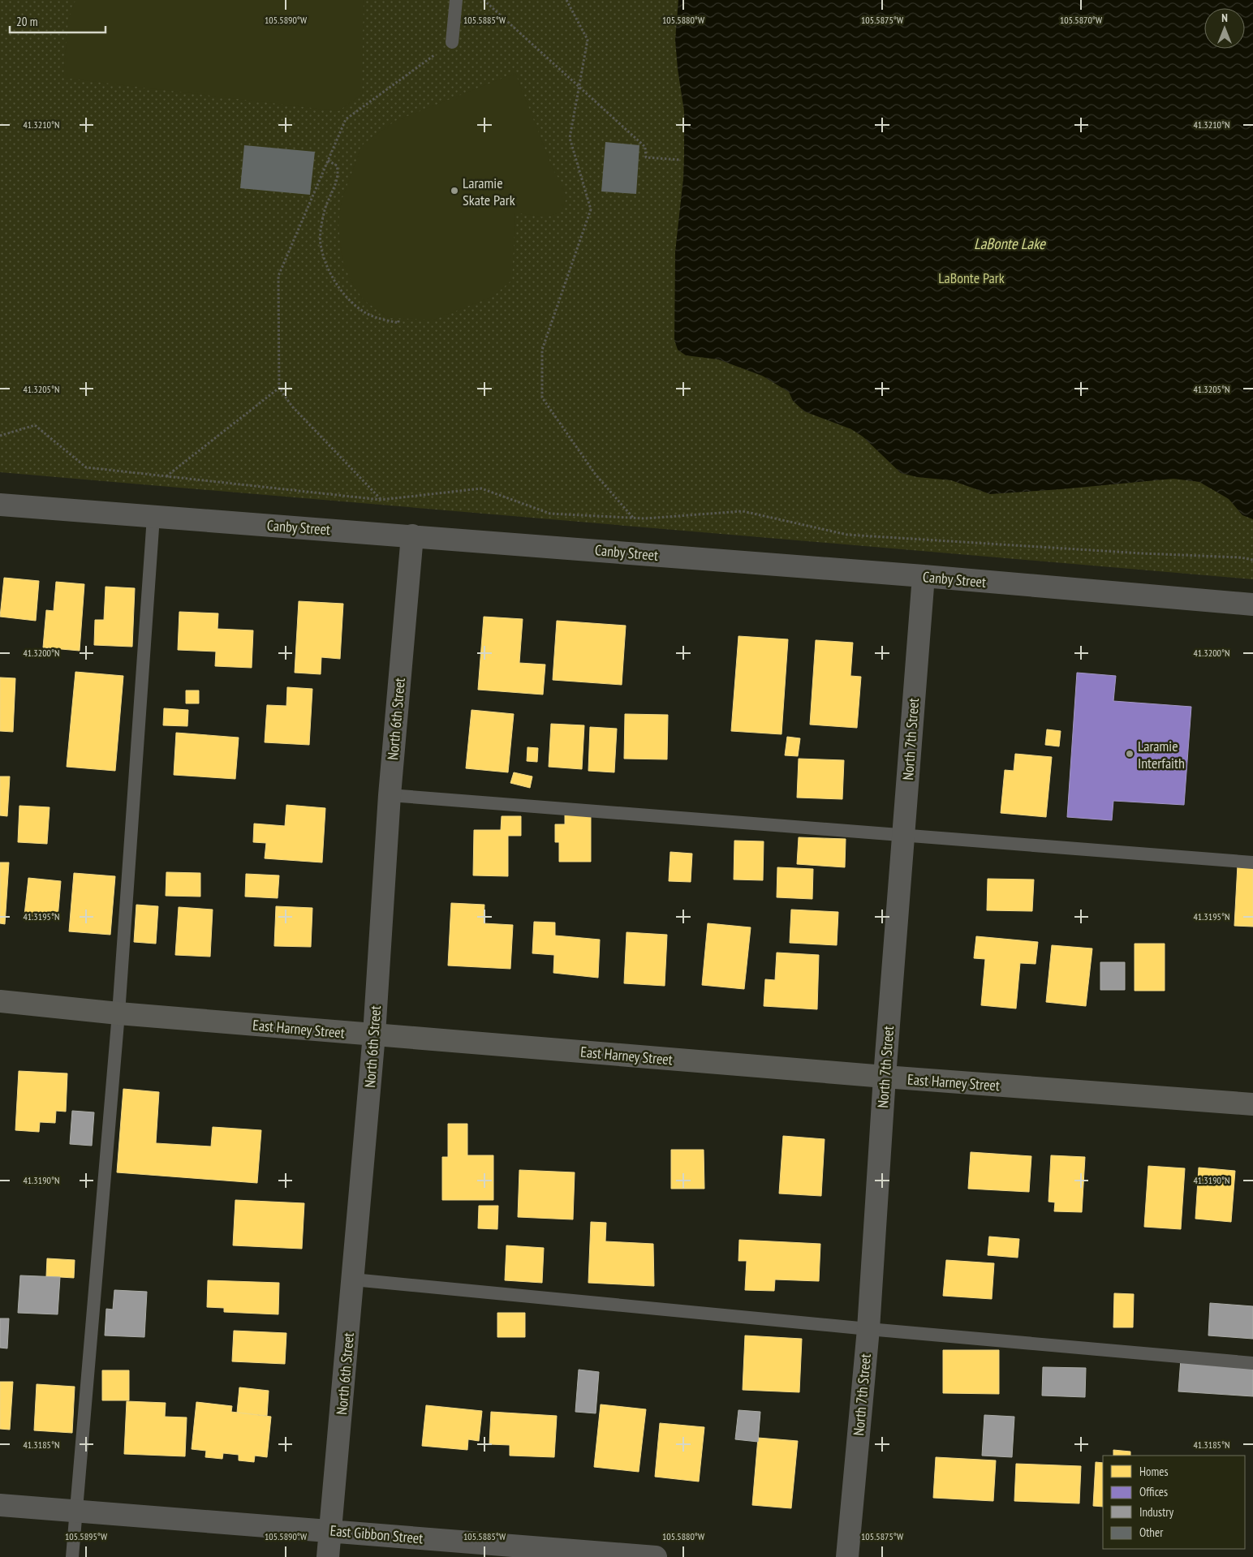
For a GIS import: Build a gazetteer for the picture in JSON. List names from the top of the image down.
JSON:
{
  "streets": {
    "main road": ["East Harney Street"],
    "street": [
      "Canby Street",
      "North 6th Street",
      "North 7th Street",
      "East Gibbon Street"
    ]
  },
  "crossings": [
    ["Canby Street", "North 6th Street"],
    ["Canby Street", "North 7th Street"],
    ["North 6th Street", "East Harney Street"],
    ["North 6th Street", "East Gibbon Street"],
    ["North 7th Street", "East Harney Street"]
  ],
  "water": ["LaBonte Lake"],
  "parks": ["LaBonte Park"],
  "places": ["Laramie Skate Park", "Laramie Interfaith"],
  "legend": [
    "Homes",
    "Offices",
    "Industry",
    "Other"
  ],
  "scale_bar": "20 m",
  "north": "top",
  "coordinates": [
    "105.5890°W",
    "105.5885°W",
    "105.5880°W",
    "105.5875°W",
    "105.5870°W",
    "41.3210°N",
    "41.3205°N",
    "41.3200°N",
    "41.3195°N",
    "41.3190°N",
    "41.3185°N",
    "105.5895°W"
  ]
}
